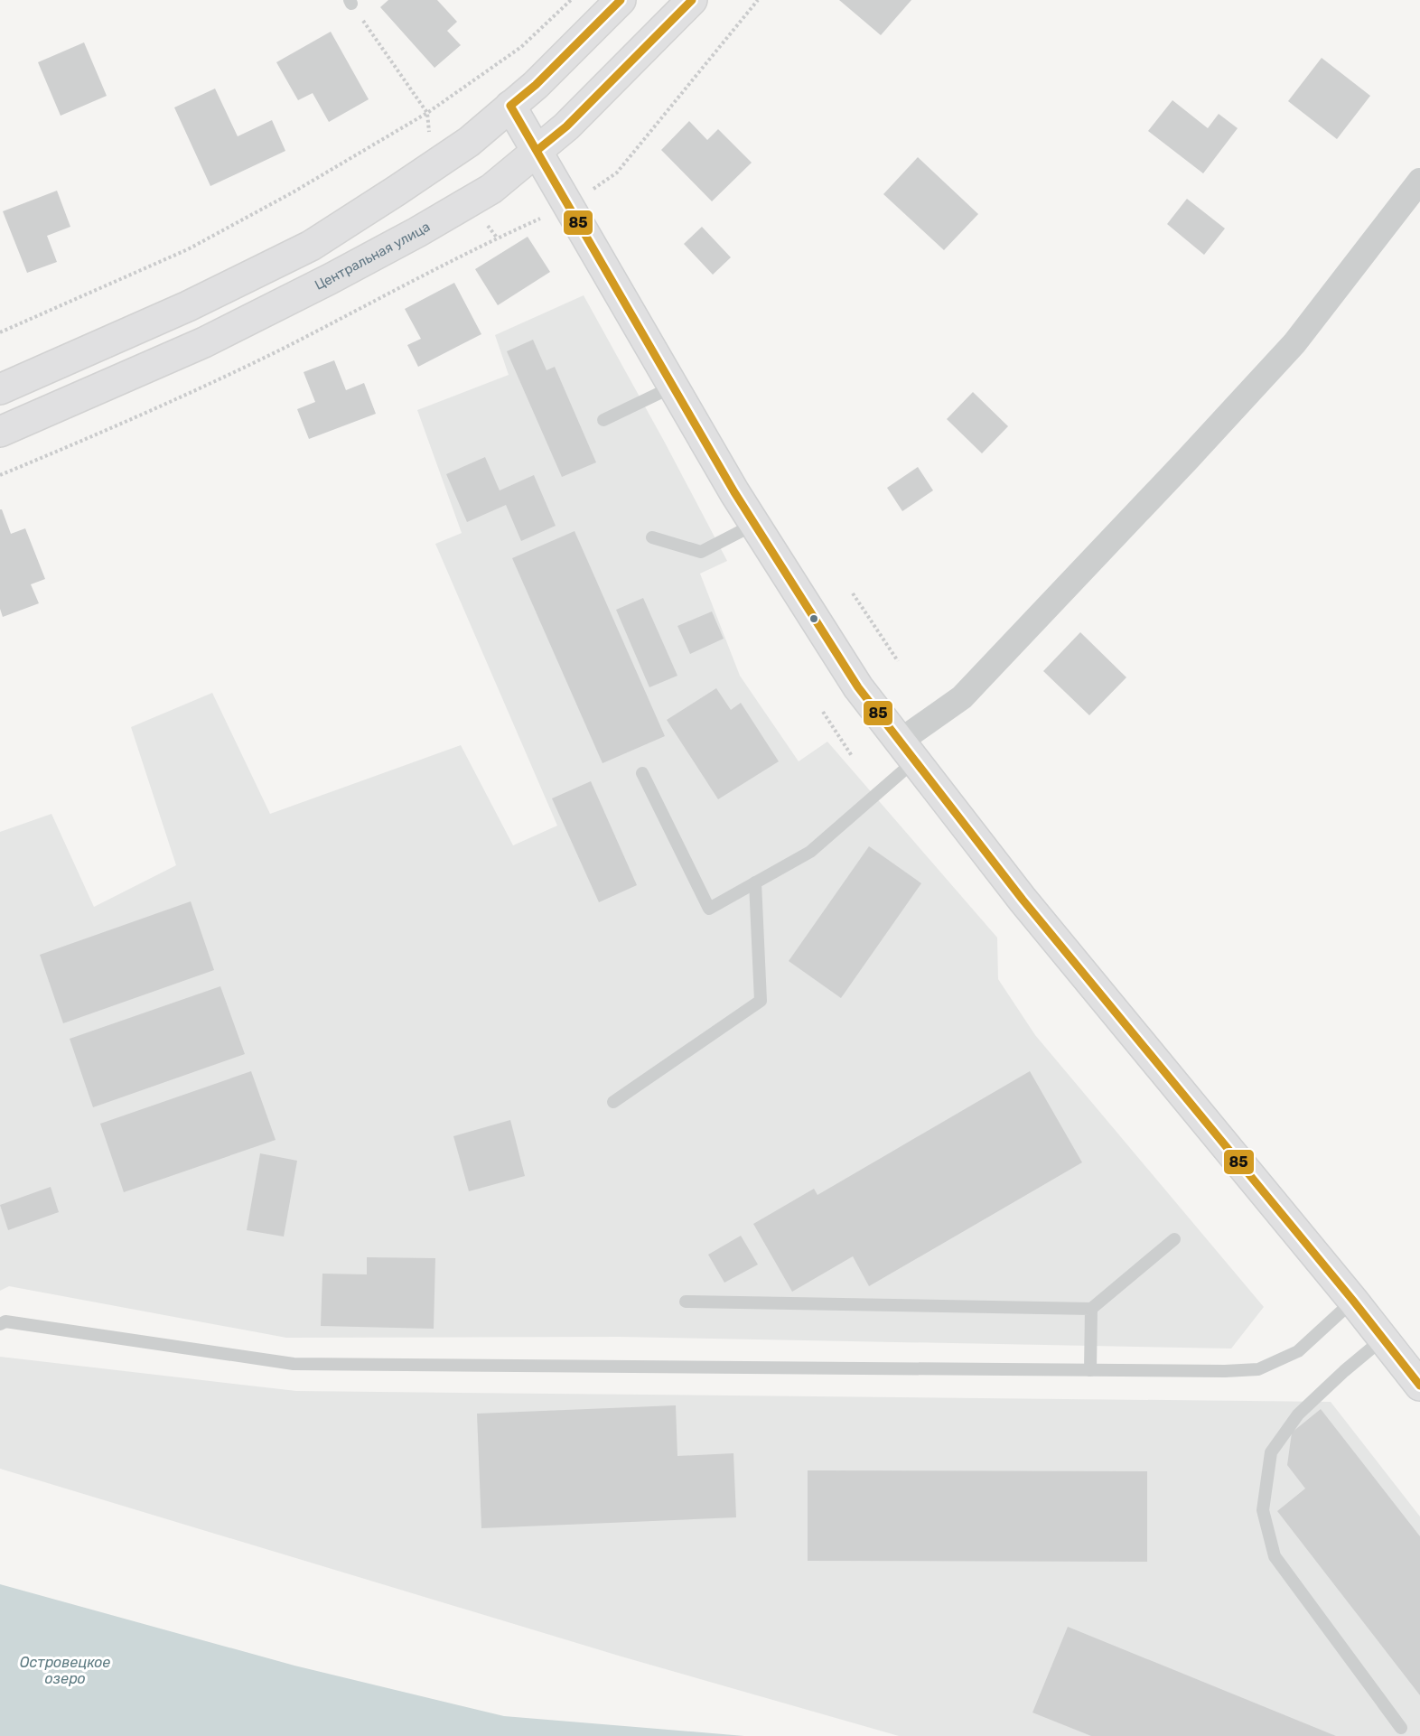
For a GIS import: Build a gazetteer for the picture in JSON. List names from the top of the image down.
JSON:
{
  "streets": {
    "main road": ["Центральная улица"]
  },
  "water": ["Островецкое озеро"],
  "lines": ["transit line 85"]
}
